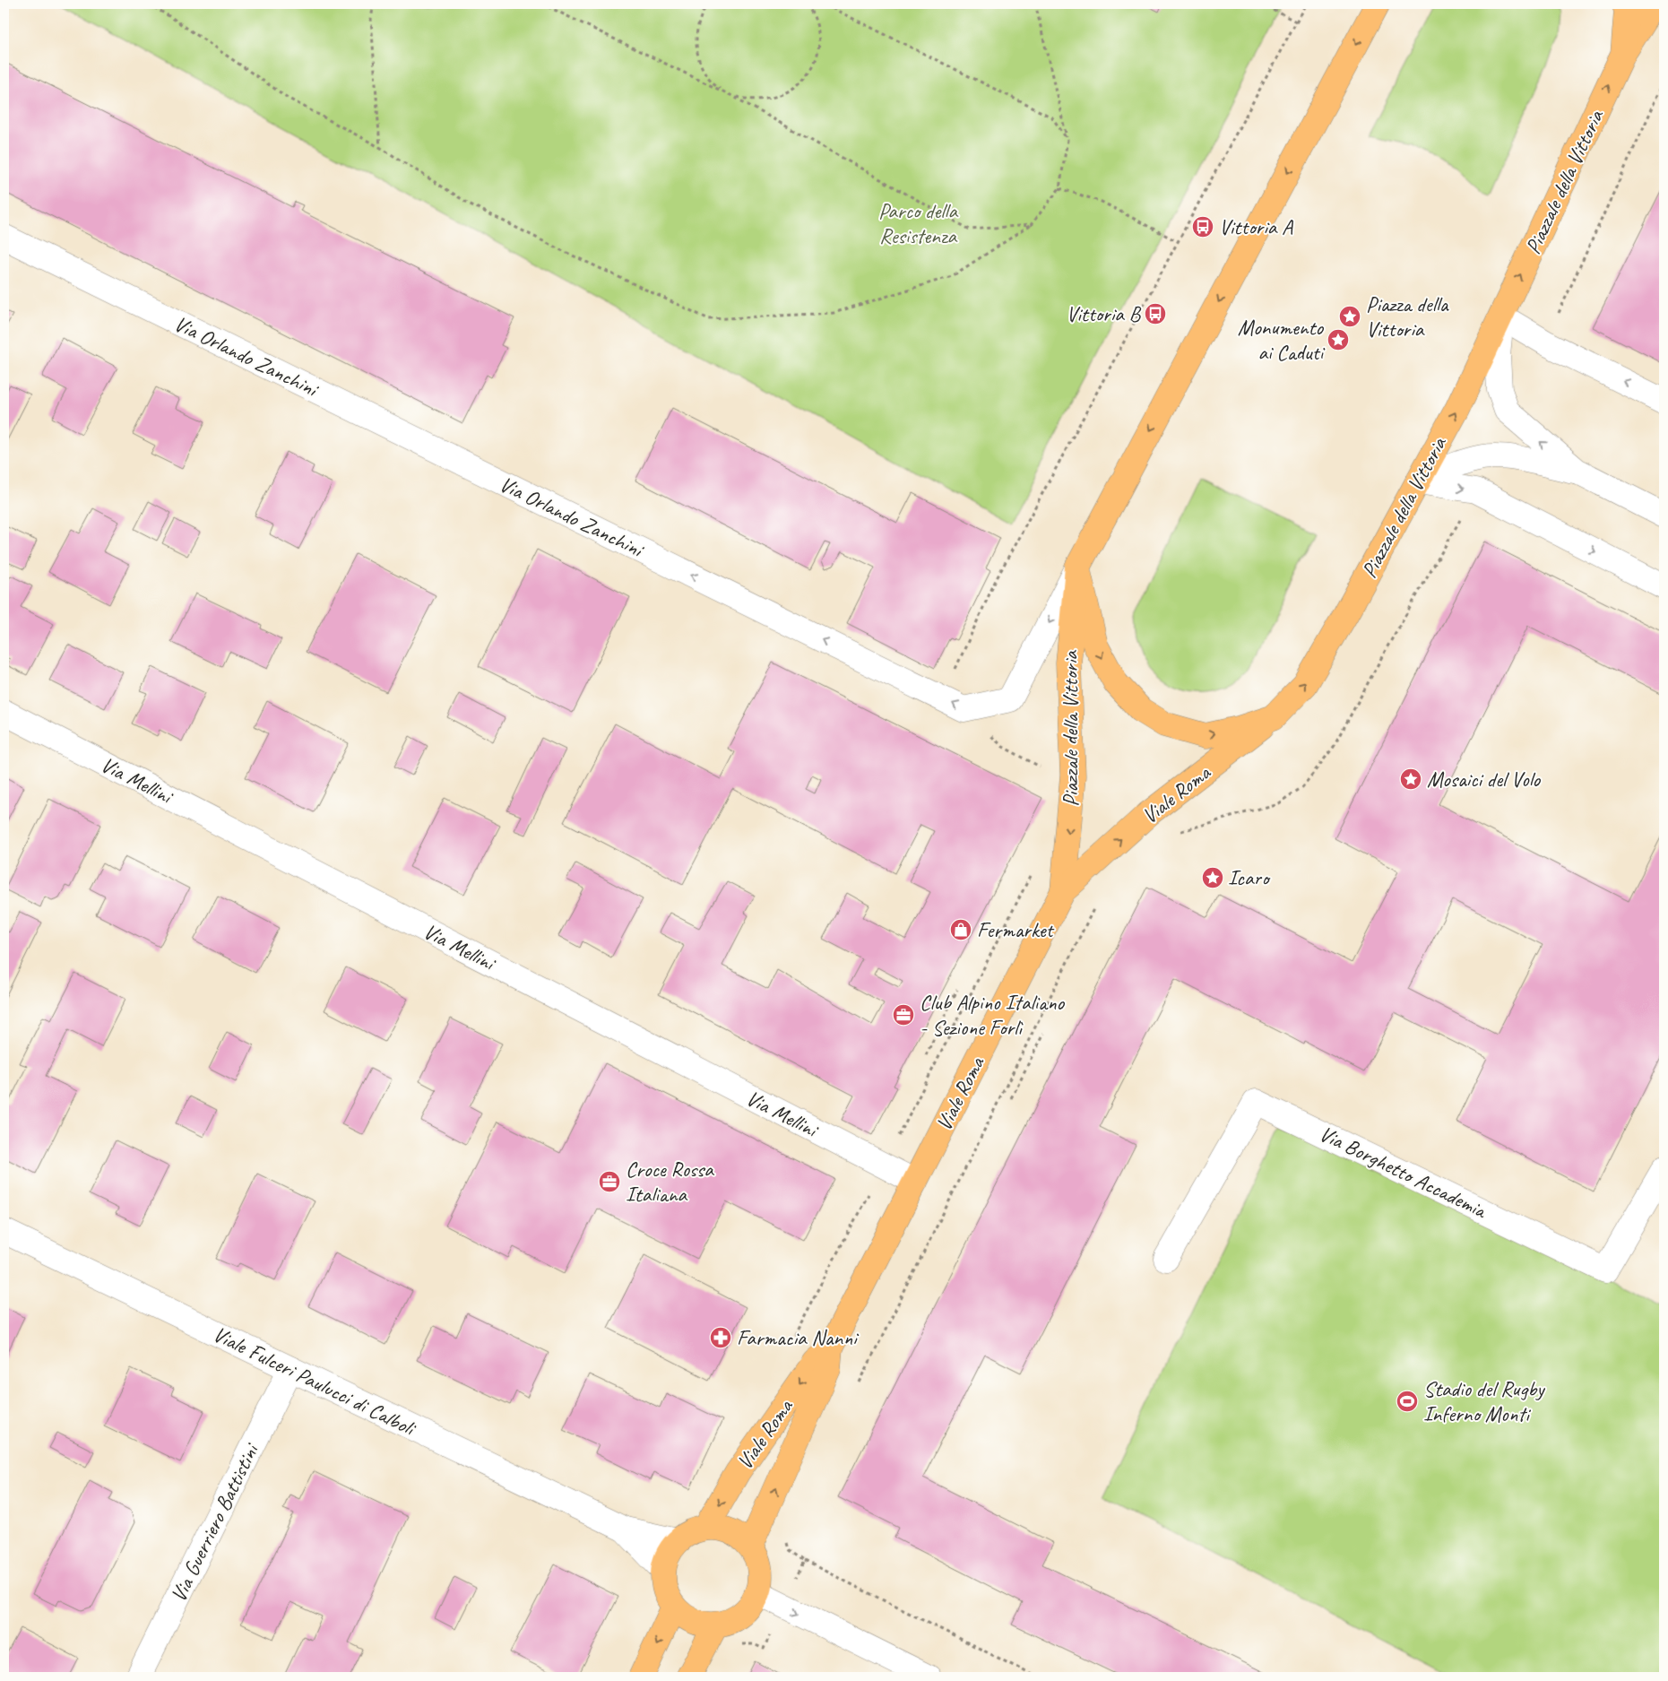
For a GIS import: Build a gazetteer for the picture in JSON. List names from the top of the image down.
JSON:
{
  "streets": {
    "main road": ["Piazzale della Vittoria", "Viale Roma"],
    "street": [
      "Via Orlando Zanchini",
      "Via Mellini",
      "Via Borghetto Accademia",
      "Viale Fulceri Paulucci di Calboli",
      "Via Guerriero Battistini"
    ]
  },
  "crossings": [
    ["Piazzale della Vittoria", "Viale Roma"],
    ["Via Mellini", "Viale Roma"],
    ["Viale Roma", "Viale Fulceri Paulucci di Calboli"],
    ["Viale Fulceri Paulucci di Calboli", "Via Guerriero Battistini"]
  ],
  "one_way": ["Via Orlando Zanchini"],
  "parks": ["Parco della Resistenza"],
  "places": {
    "bus stop": ["Vittoria A", "Vittoria B"],
    "place": [
      "Piazza della Vittoria",
      "Monumento ai Caduti",
      "Mosaici del Volo",
      "Icaro"
    ],
    "shop": ["Fermarket"],
    "office": ["Club Alpino Italiano - Sezione Forlì", "Croce Rossa Italiana"],
    "pharmacy": ["Farmacia Nanni"],
    "sports": ["Stadio del Rugby Inferno Monti"]
  }
}
